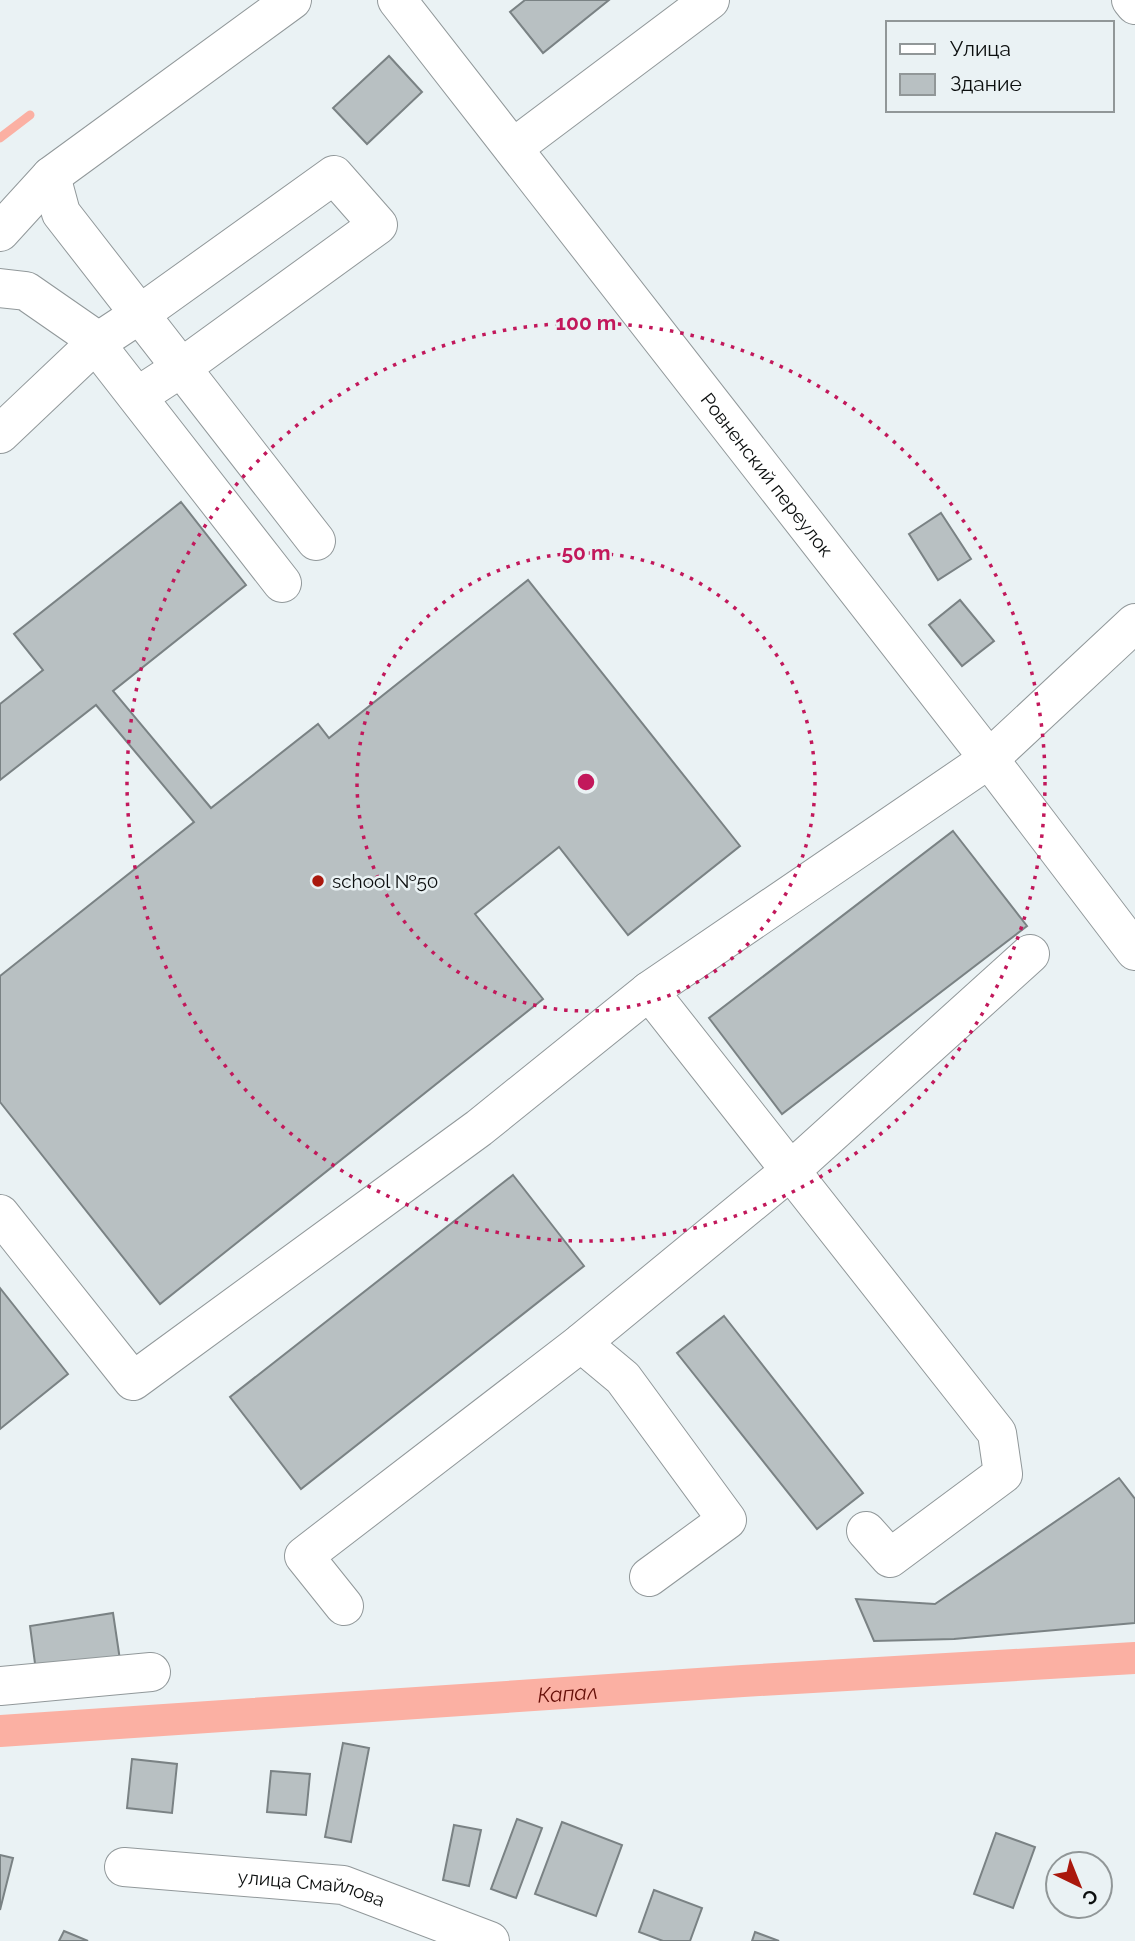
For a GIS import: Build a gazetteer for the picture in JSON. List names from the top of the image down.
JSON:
{
  "streets": {
    "street": ["Ровненский переулок", "улица Смайлова"]
  },
  "water": ["Капал"],
  "places": ["school №50"],
  "legend": ["Улица", "Здание"],
  "north": "bottom right",
  "rings": ["100 m", "50 m"]
}
